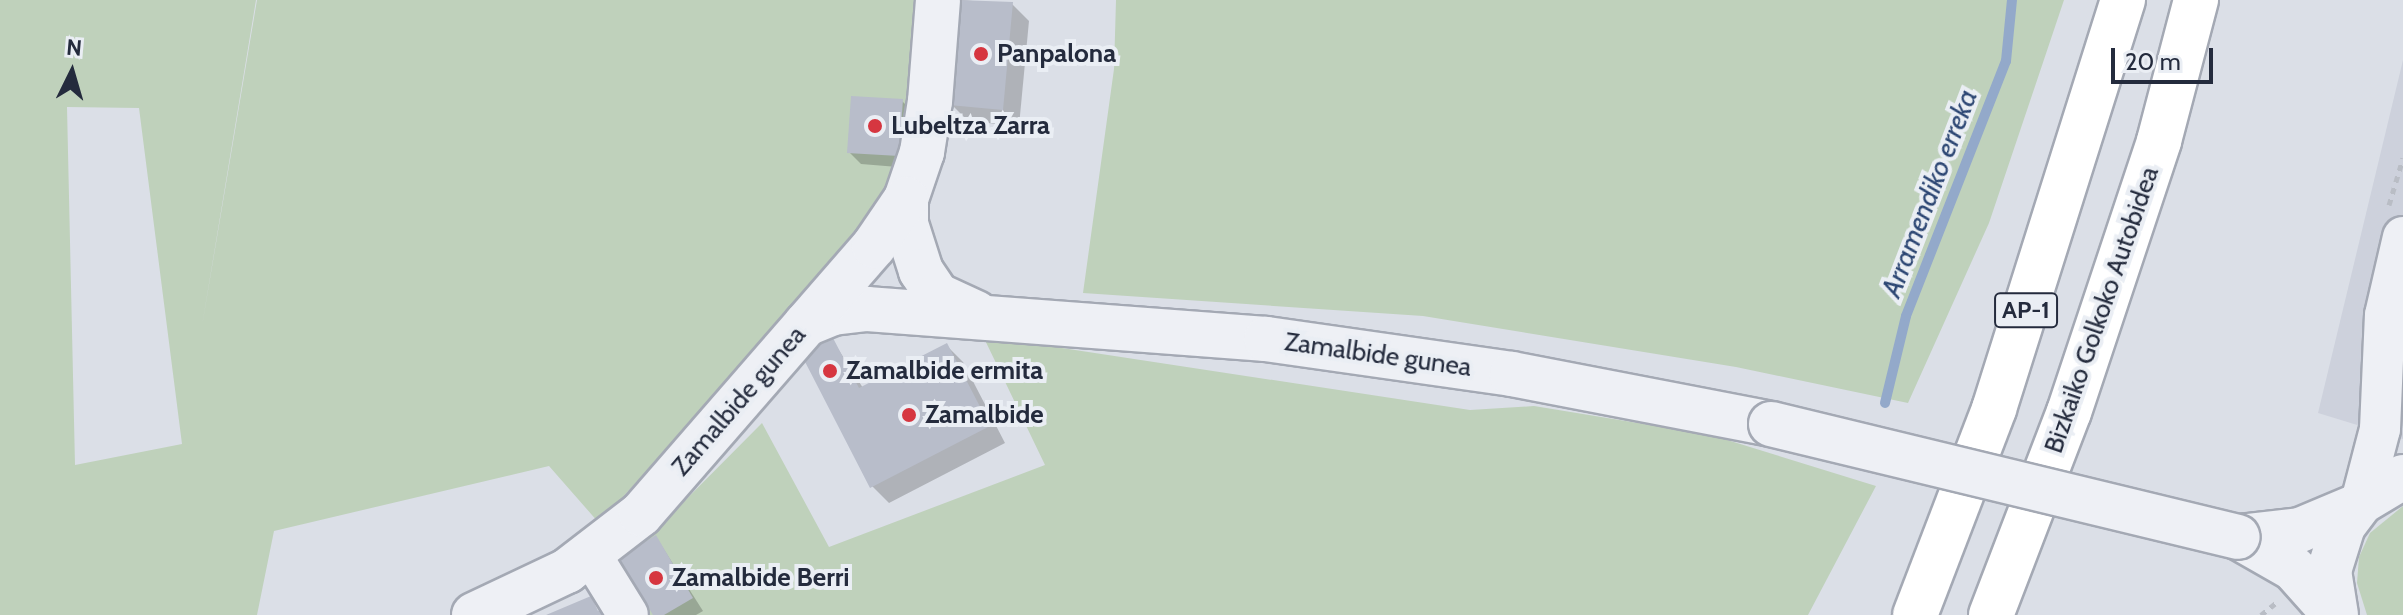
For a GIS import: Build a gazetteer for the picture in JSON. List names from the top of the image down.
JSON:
{
  "streets": {
    "highway": ["AP-1", "Bizkaiko Golkoko Autobidea"],
    "street": ["Zamalbide gunea"]
  },
  "water": ["Arramendiko erreka"],
  "places": [
    "Panpalona",
    "Lubeltza Zarra",
    "Zamalbide ermita",
    "Zamalbide",
    "Zamalbide Berri"
  ],
  "scale_bar": "20 m",
  "north": "top"
}
